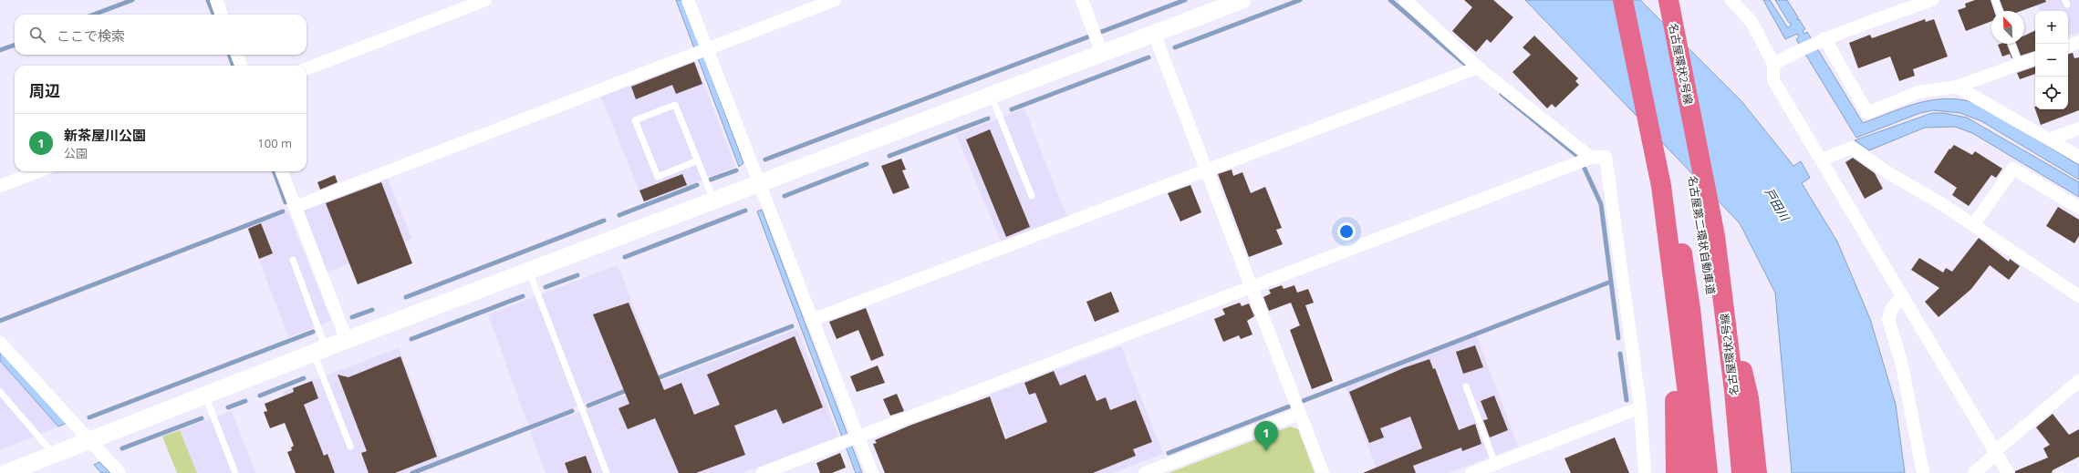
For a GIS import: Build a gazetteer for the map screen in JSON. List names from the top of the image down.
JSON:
{
  "streets": {
    "highway": ["名古屋環状2号線", "名古屋第二環状自動車道"]
  },
  "water": ["戸田川"],
  "north": "top left",
  "page": {
    "map_buttons": ["+", "−"],
    "search": "ここで検索",
    "heading": "周辺",
    "list": [
      {
        "mark": "1",
        "name": "新茶屋川公園",
        "note": "公園",
        "value": "100 m"
      }
    ],
    "pins": "1"
  }
}
